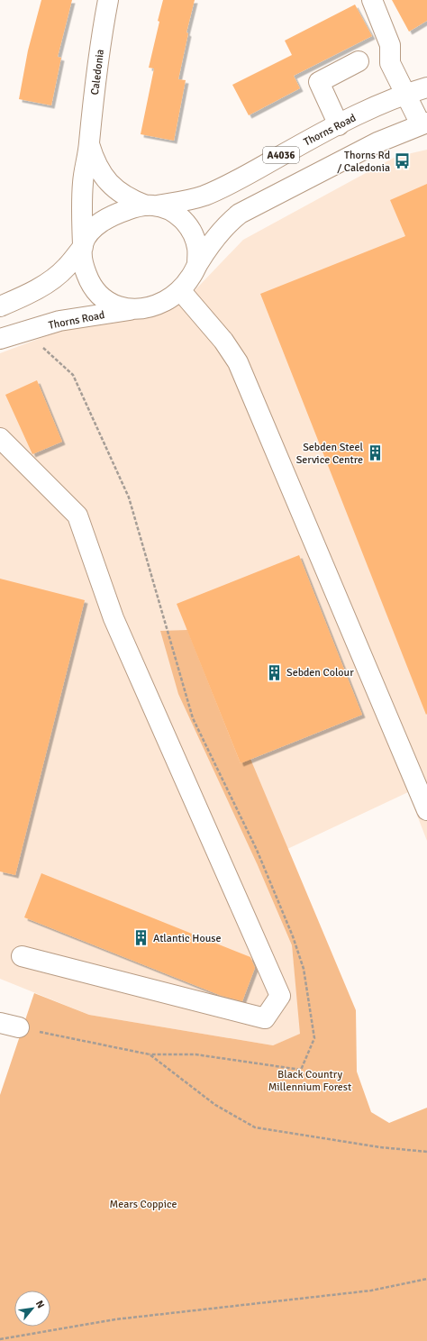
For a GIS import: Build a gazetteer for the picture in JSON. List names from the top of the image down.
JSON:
{
  "streets": {
    "main road": ["Caledonia", "Thorns Road", "A4036"]
  },
  "crossings": [
    ["Caledonia", "Thorns Road"],
    ["Caledonia", "A4036"],
    ["Thorns Road", "A4036"]
  ],
  "parks": ["Black Country Millennium Forest", "Mears Coppice"],
  "places": {
    "bus stop": ["Thorns Rd / Caledonia"],
    "building": ["Sebden Steel Service Centre", "Sebden Colour", "Atlantic House"]
  },
  "north": "top right"
}
